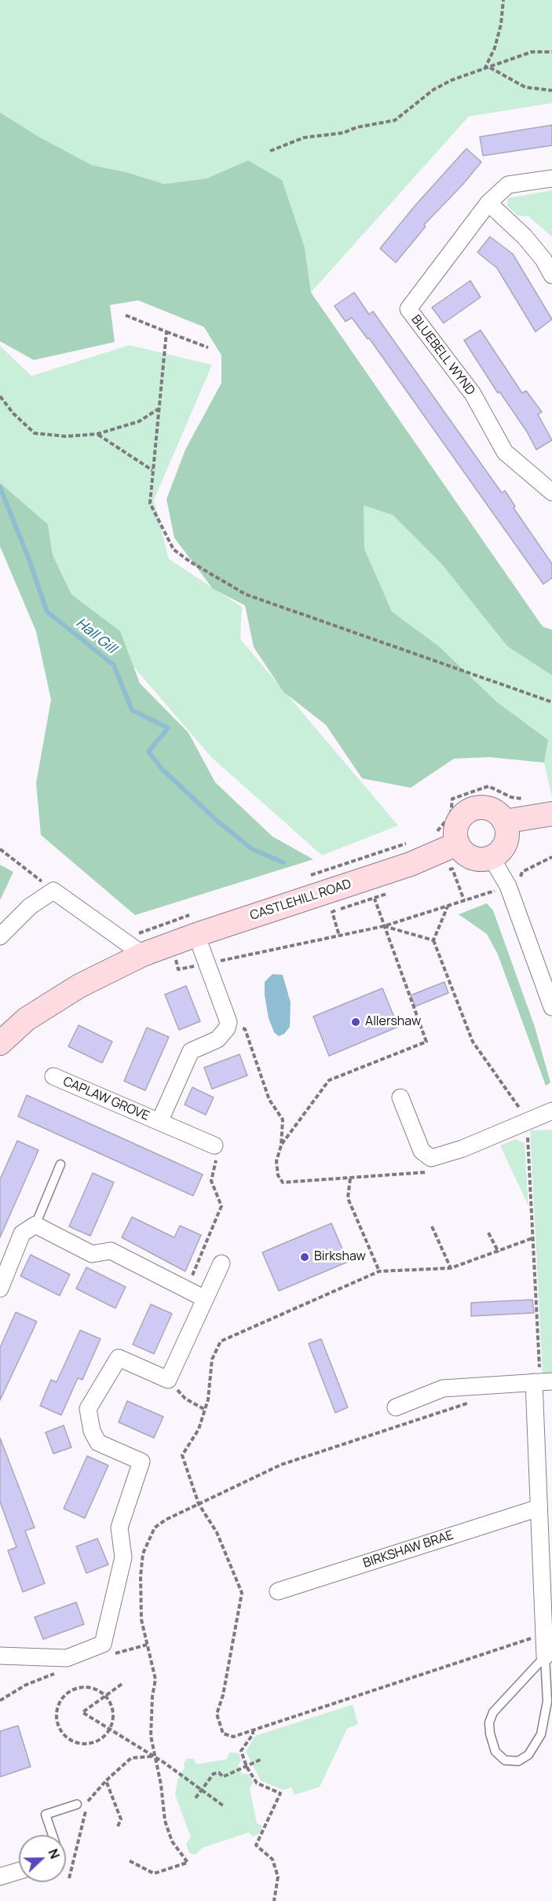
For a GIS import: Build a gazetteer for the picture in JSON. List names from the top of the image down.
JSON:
{
  "streets": {
    "main road": ["CASTLEHILL ROAD"],
    "street": ["BLUEBELL WYND", "CAPLAW GROVE", "BIRKSHAW BRAE"]
  },
  "water": ["Hall Gill"],
  "places": ["Allershaw", "Birkshaw"],
  "north": "right"
}
